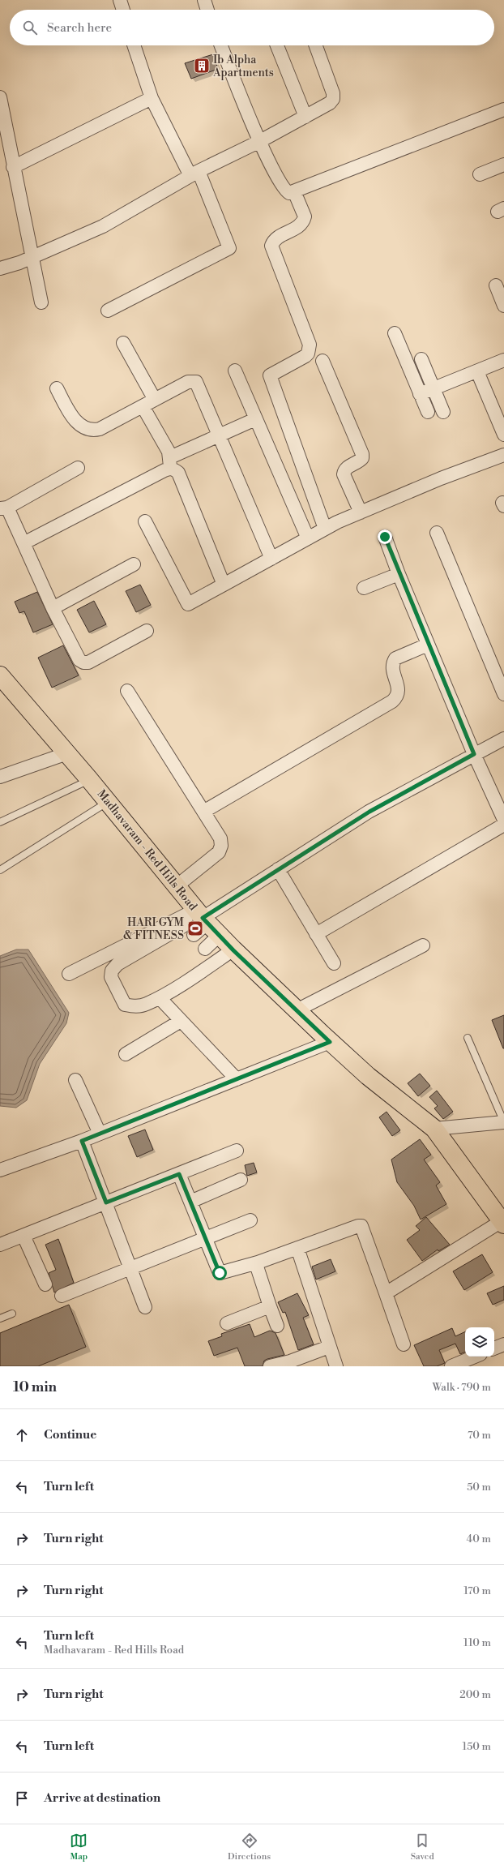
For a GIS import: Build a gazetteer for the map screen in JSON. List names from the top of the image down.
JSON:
{
  "streets": {
    "main road": ["Madhavaram - Red Hills Road"]
  },
  "places": {
    "building": ["Ib Alpha Apartments"],
    "sports": ["HARI GYM & FITNESS"]
  },
  "page": {
    "search": "Search here",
    "heading": ["10 min", "Walk · 790 m"],
    "list": [
      ["Continue", "70 m"],
      ["Turn left", "50 m"],
      ["Turn right", "40 m"],
      ["Turn right", "170 m"],
      ["Turn left", "Madhavaram - Red Hills Road", "110 m"],
      ["Turn right", "200 m"],
      ["Turn left", "150 m"],
      "Arrive at destination"
    ],
    "nav": ["Map", "Directions", "Saved"]
  }
}
